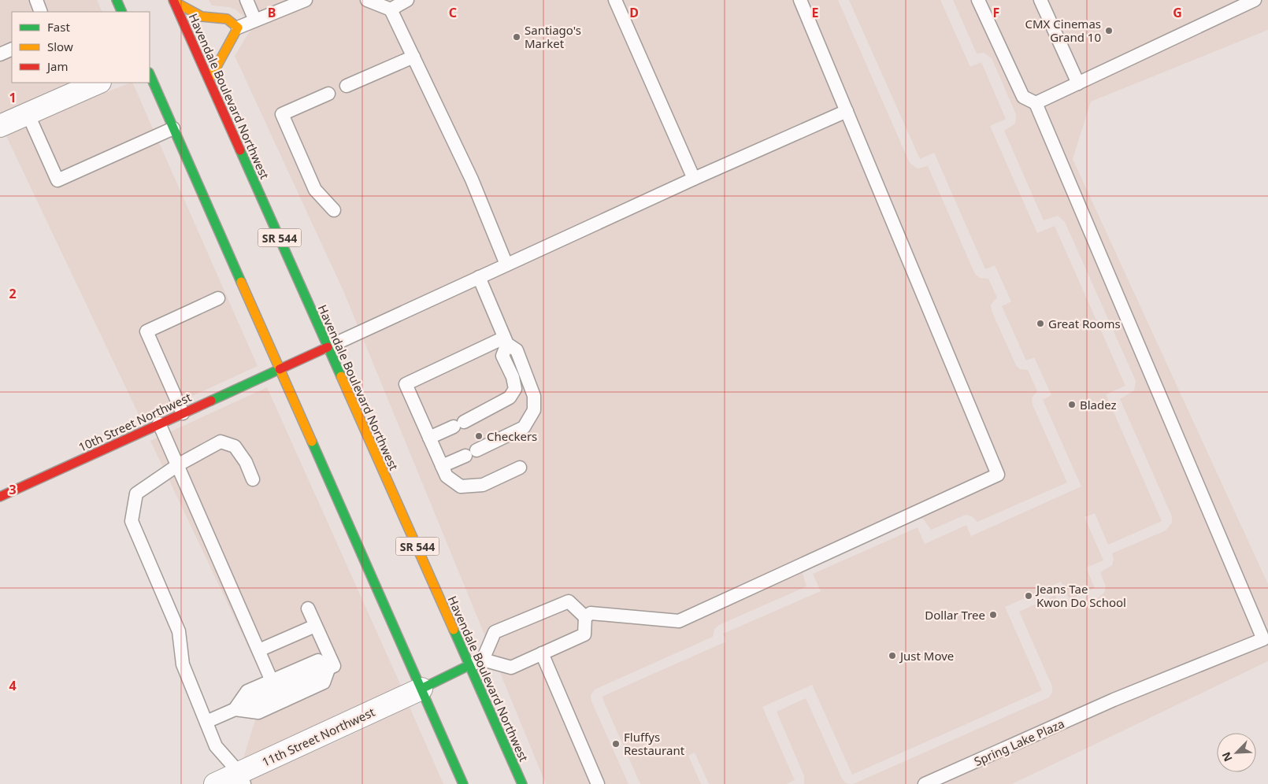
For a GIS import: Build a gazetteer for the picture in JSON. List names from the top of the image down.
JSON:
{
  "streets": {
    "main road": ["Havendale Boulevard Northwest", "SR 544", "10th Street Northwest"],
    "street": ["11th Street Northwest"],
    "lane": ["Spring Lake Plaza"]
  },
  "crossings": [
    ["Havendale Boulevard Northwest", "10th Street Northwest"]
  ],
  "places": [
    "CMX Cinemas Grand 10",
    "Santiago's Market",
    "Great Rooms",
    "Bladez",
    "Checkers",
    "Jeans Tae Kwon Do School",
    "Dollar Tree",
    "Just Move",
    "Fluffys Restaurant"
  ],
  "legend": ["Fast", "Slow", "Jam"],
  "north": "bottom left",
  "grid": {
    "columns": [
      "B",
      "C",
      "D",
      "E",
      "F",
      "G"
    ],
    "rows": [
      "1",
      "2",
      "3",
      "4"
    ]
  }
}
